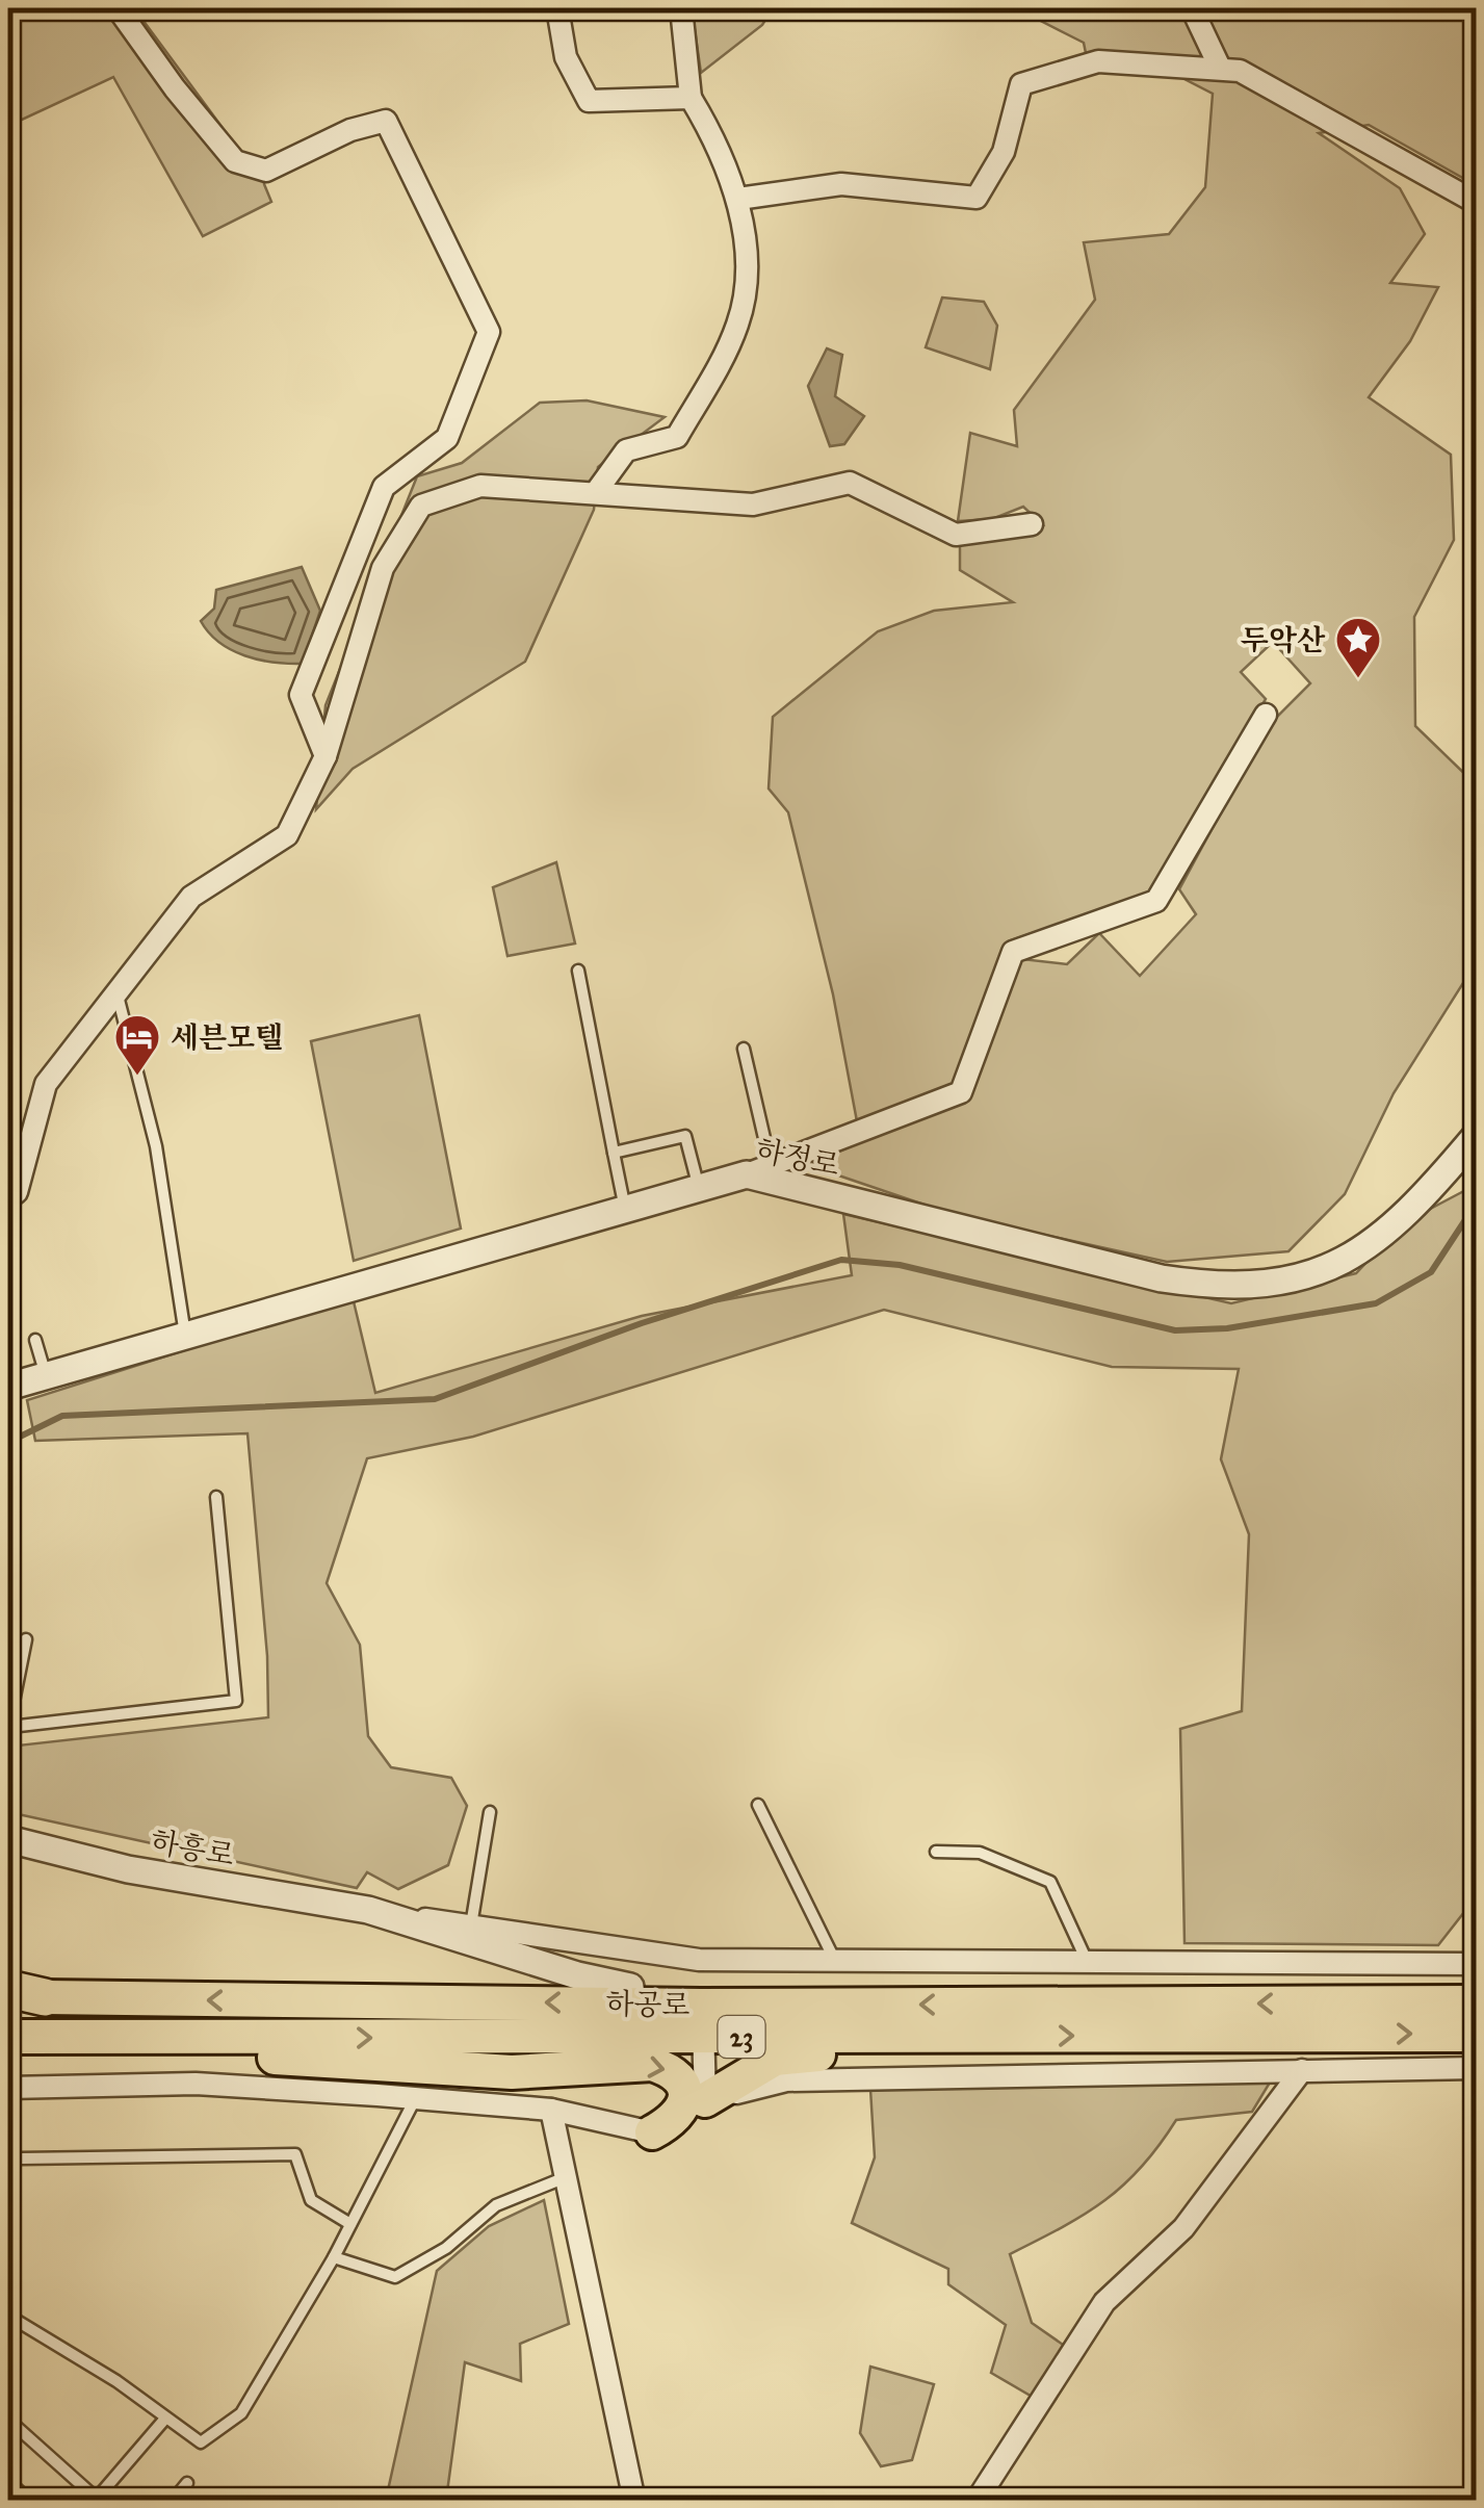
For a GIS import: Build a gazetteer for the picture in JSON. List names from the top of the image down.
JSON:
{
  "streets": {
    "highway": ["23"],
    "main road": ["하공로"],
    "street": ["하정로", "하흥로"]
  },
  "crossings": [
    ["하흥로", "하공로"],
    ["하공로", "23"]
  ],
  "places": {
    "place": ["두악산"],
    "hotel": ["세븐모텔"]
  }
}
